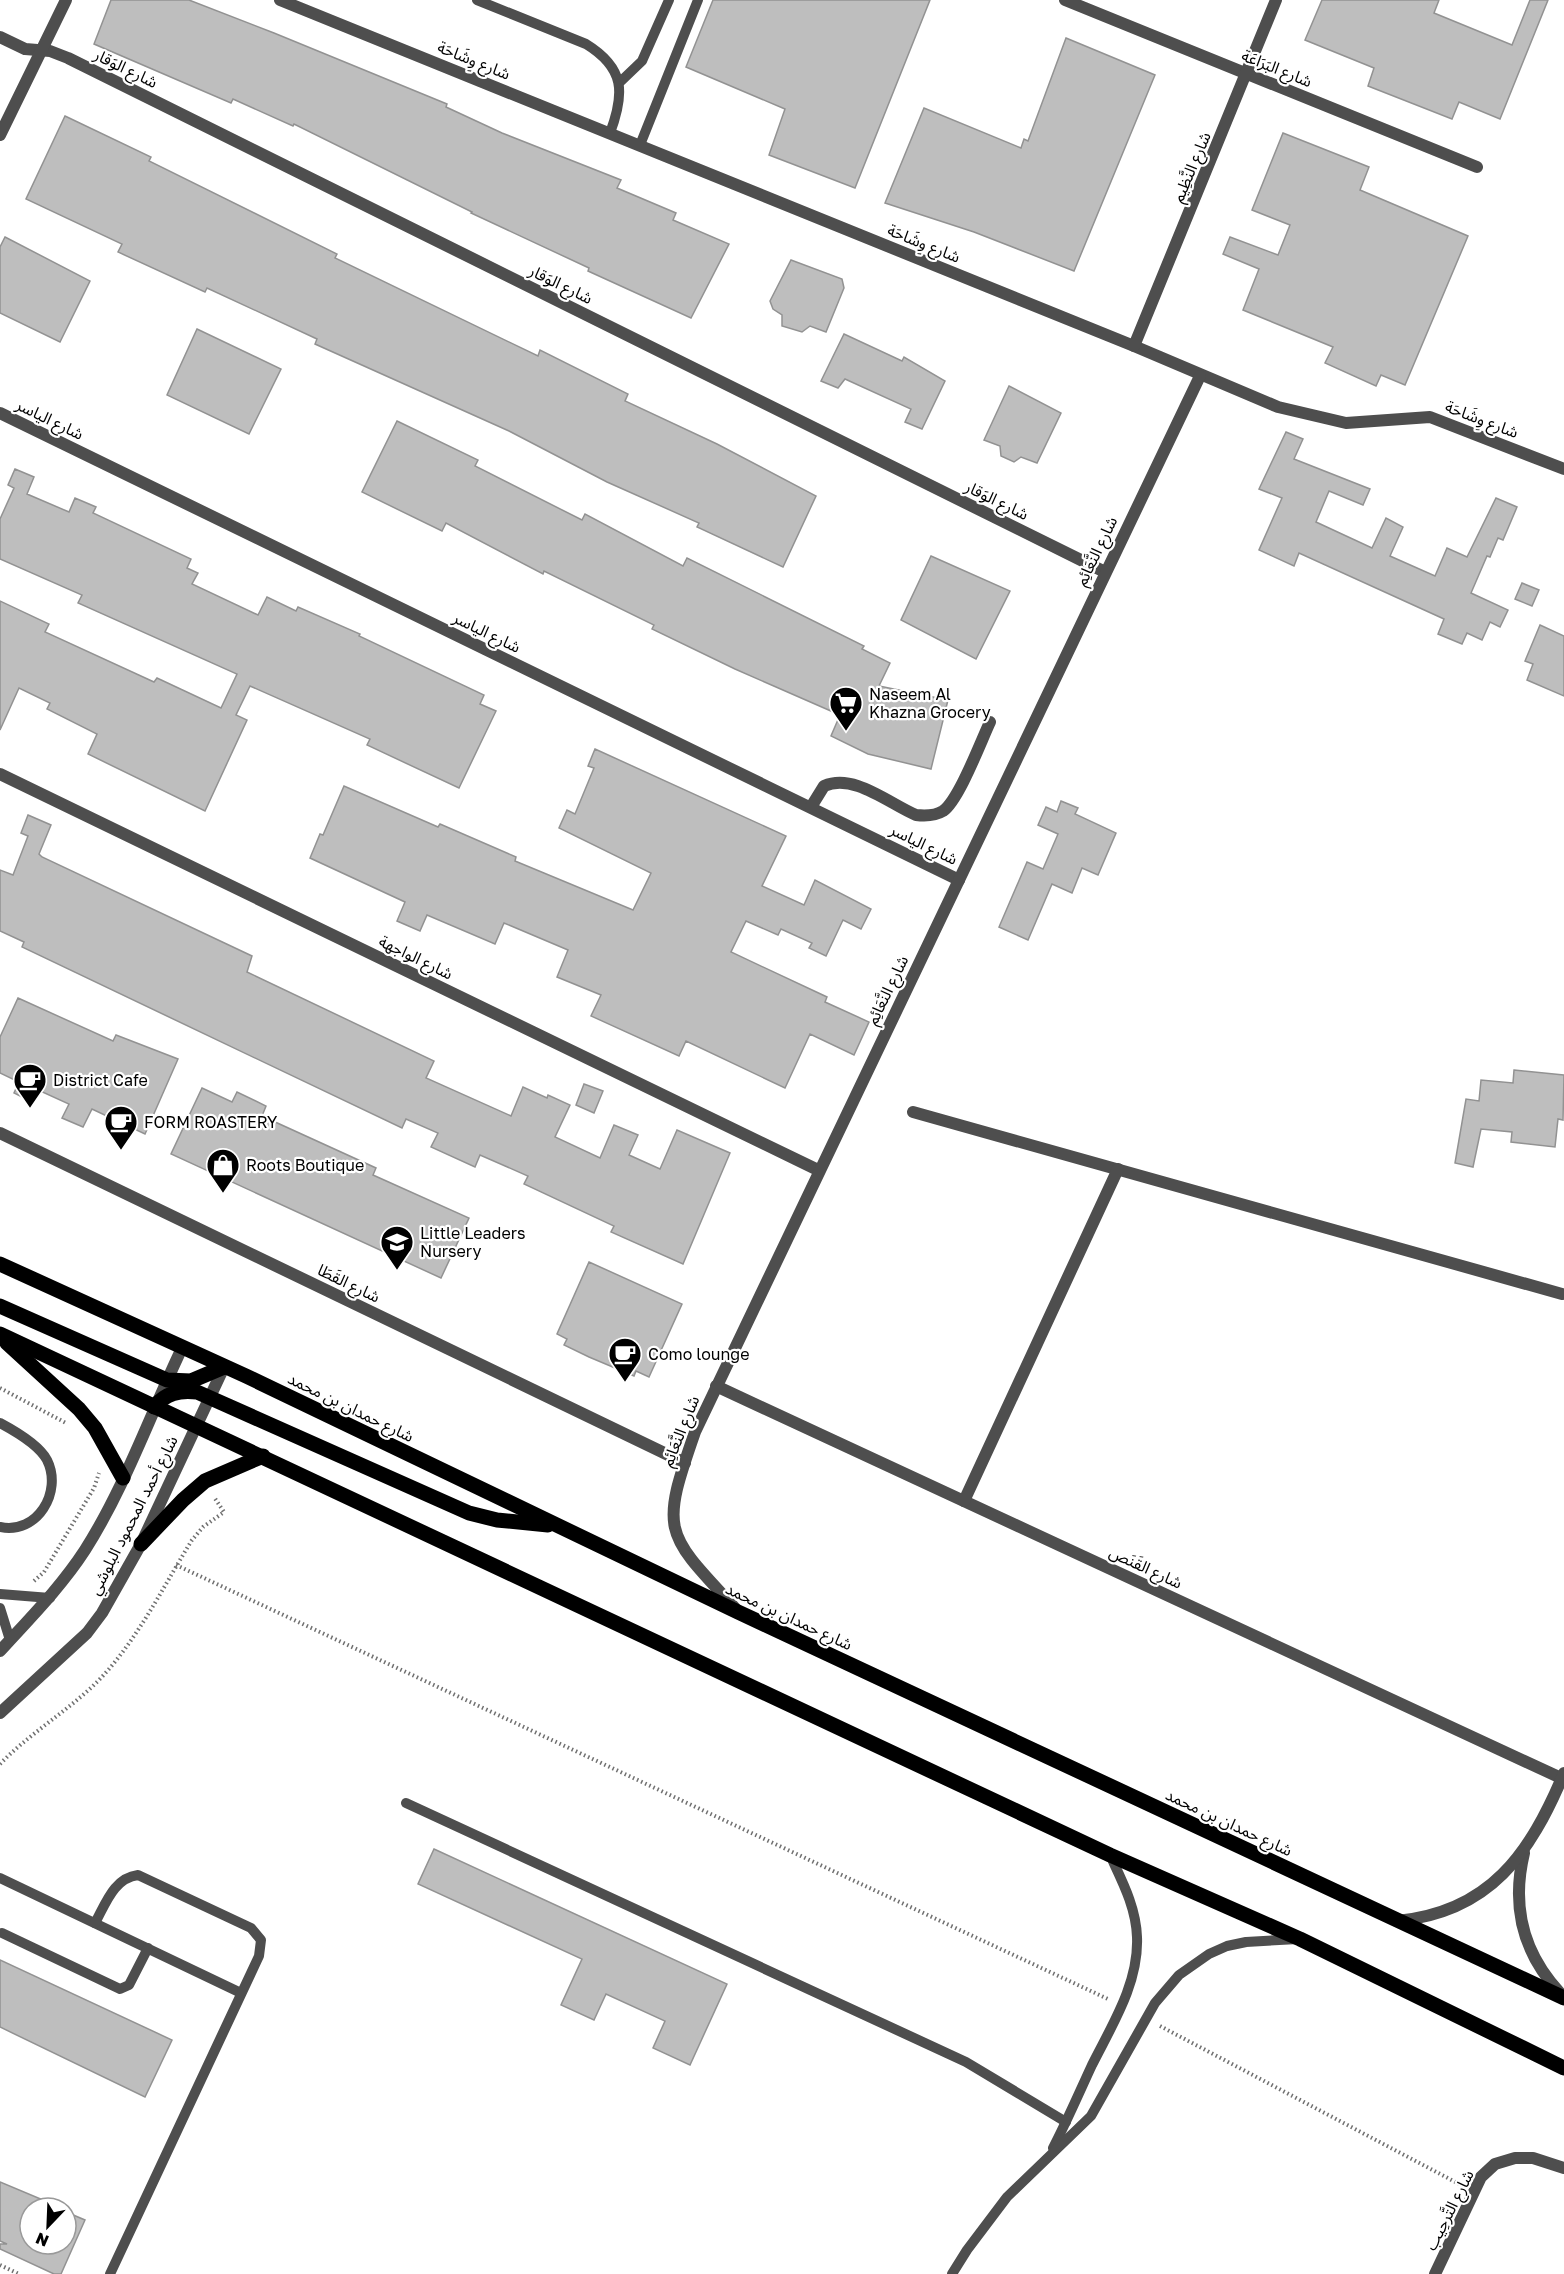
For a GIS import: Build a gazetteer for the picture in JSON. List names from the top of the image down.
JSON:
{
  "streets": {
    "main road": ["شارع حمدان بن محمد"],
    "street": [
      "شارع وِشَاحَة",
      "شارع الوَقار",
      "شارع البَرَاعَة",
      "شارع النَّظِيم",
      "شارع الياسر",
      "شارع النَّعَائِم",
      "شارع الواجهة",
      "شارع القَطَا",
      "شارع أحمد المحمود البلوشي",
      "شارع القَنَص",
      "شارع التَّرحِيب"
    ]
  },
  "crossings": [
    ["شارع وِشَاحَة", "شارع النَّظِيم"],
    ["شارع وِشَاحَة", "شارع النَّعَائِم"],
    ["شارع الوَقار", "شارع النَّعَائِم"],
    ["شارع البَرَاعَة", "شارع النَّظِيم"],
    ["شارع الياسر", "شارع النَّعَائِم"],
    ["شارع النَّعَائِم", "شارع الواجهة"],
    ["شارع النَّعَائِم", "شارع القَطَا"],
    ["شارع النَّعَائِم", "شارع حمدان بن محمد"],
    ["شارع النَّعَائِم", "شارع القَنَص"],
    ["شارع حمدان بن محمد", "شارع أحمد المحمود البلوشي"],
    ["شارع حمدان بن محمد", "شارع القَنَص"]
  ],
  "places": {
    "supermarket": ["Naseem Al Khazna Grocery"],
    "cafe": ["District Cafe", "FORM ROASTERY", "Como lounge"],
    "shop": ["Roots Boutique"],
    "school or university": ["Little Leaders Nursery"]
  },
  "north": "bottom left"
}
